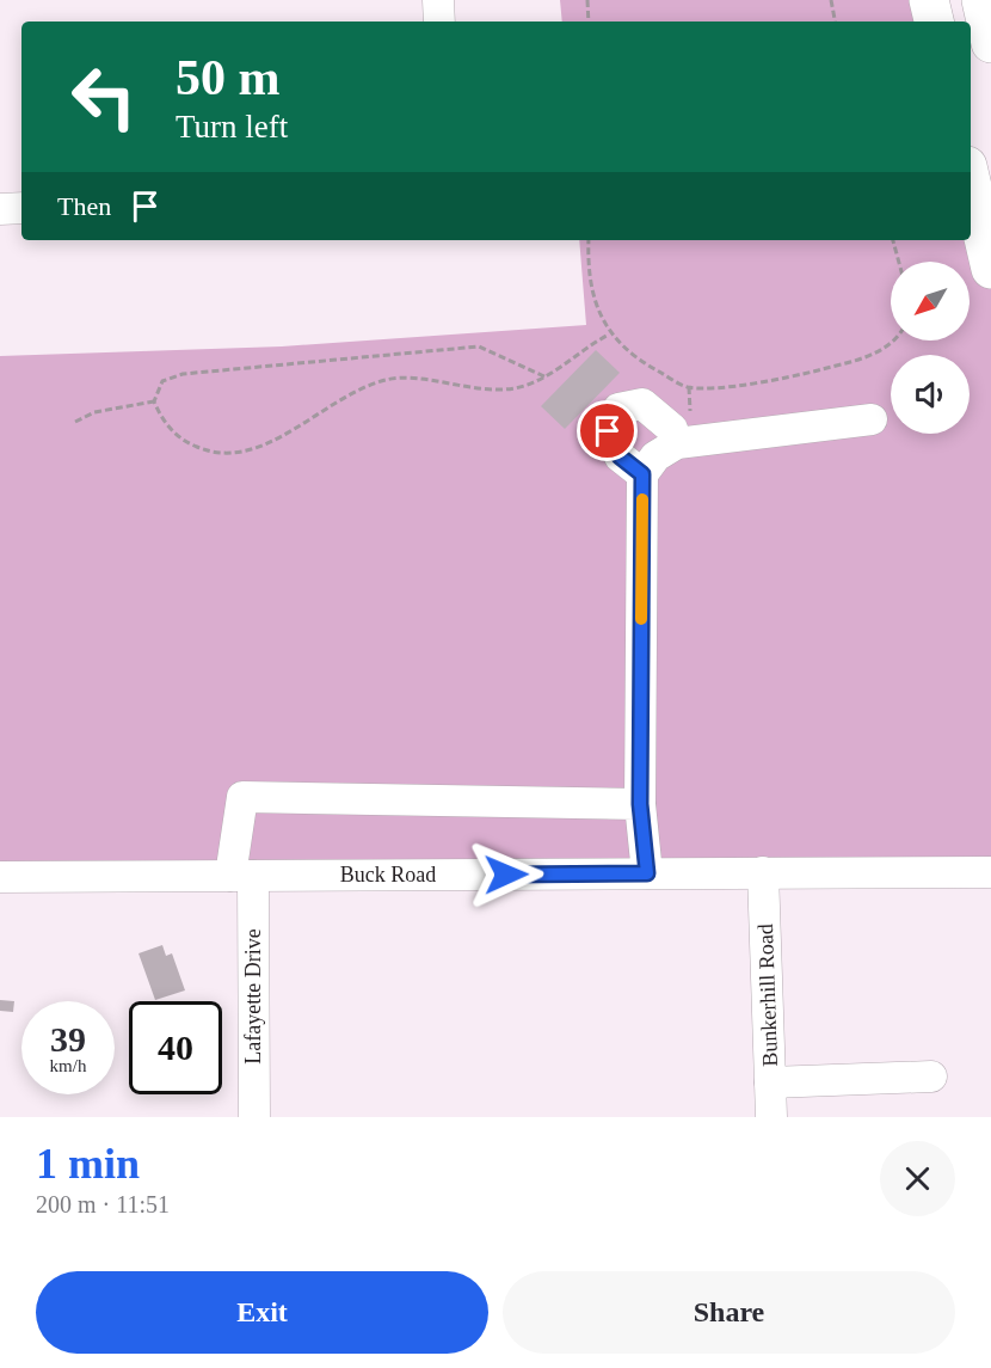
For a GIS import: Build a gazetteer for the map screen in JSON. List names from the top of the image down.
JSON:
{
  "streets": {
    "street": ["Buck Road", "Bunkerhill Road", "Lafayette Drive"]
  },
  "crossings": [
    ["Buck Road", "Bunkerhill Road"],
    ["Buck Road", "Lafayette Drive"]
  ],
  "north": "bottom left",
  "page": {
    "turn": ["50 m", "Turn left"],
    "then": "Then",
    "speed": "39 km/h",
    "limit": "40",
    "heading": ["1 min", "200 m · 11:51"],
    "buttons": ["Exit", "Share"]
  }
}
